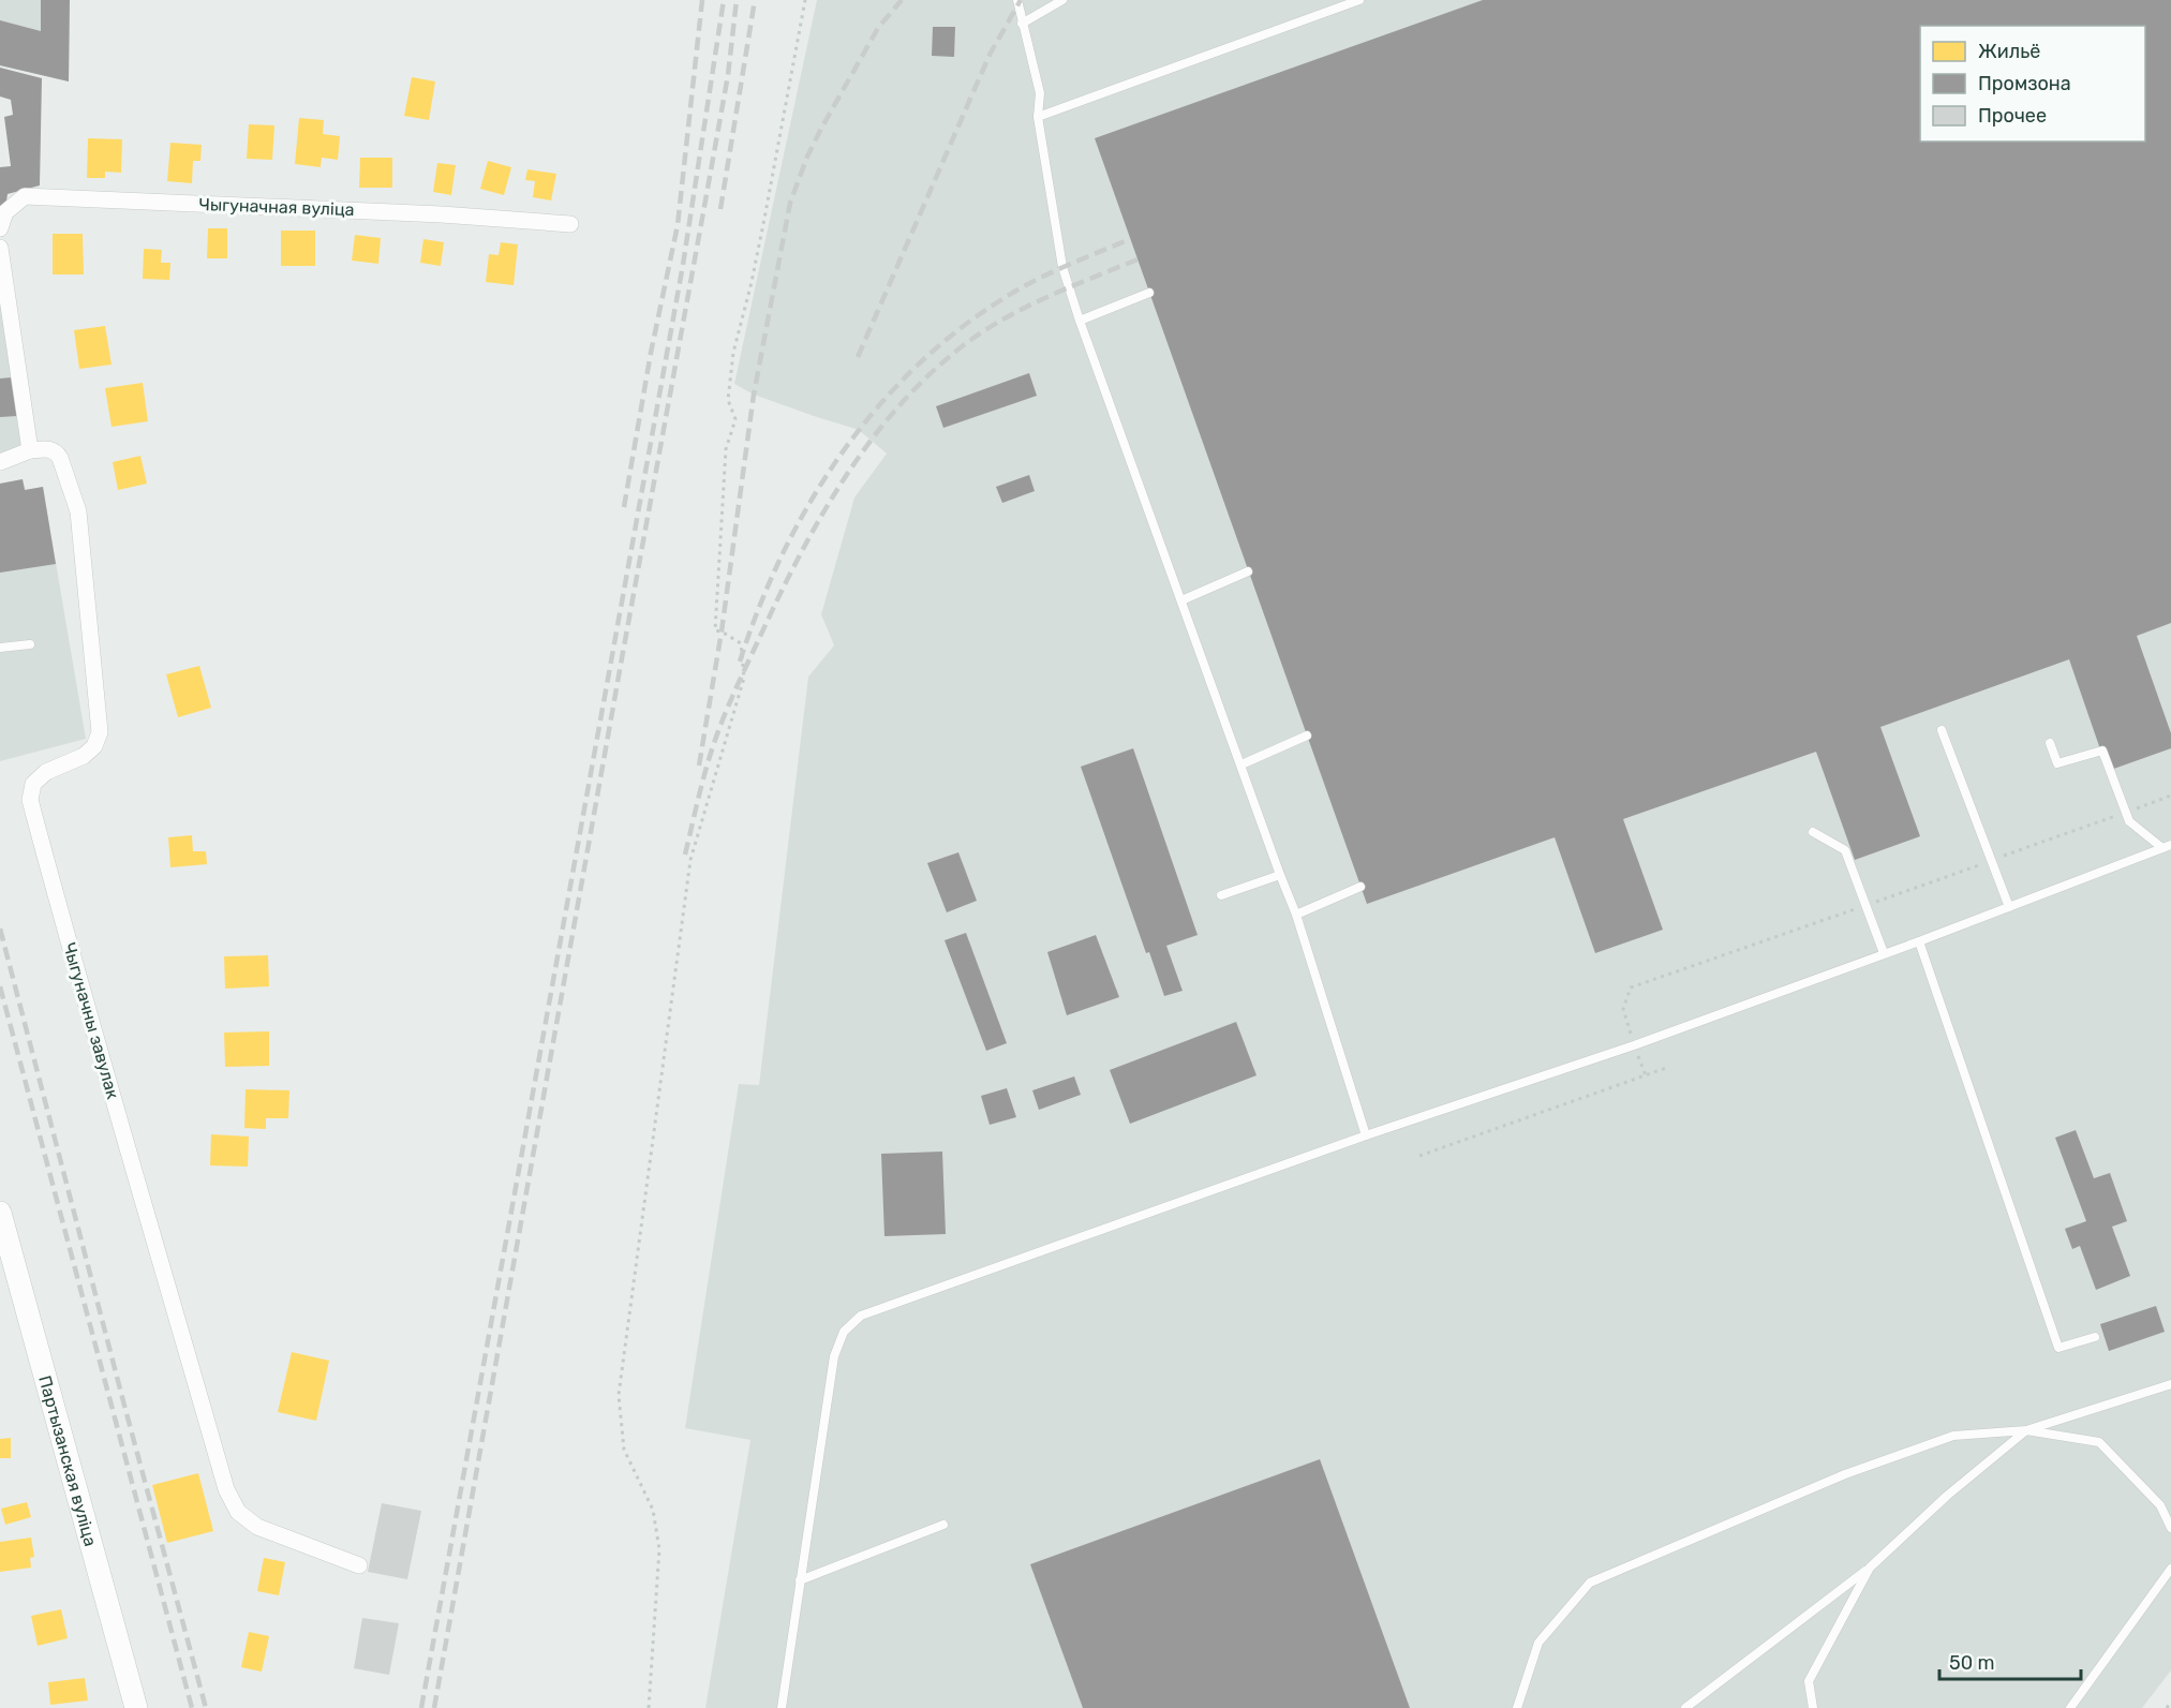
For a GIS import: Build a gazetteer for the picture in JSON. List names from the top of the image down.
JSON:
{
  "streets": {
    "street": ["Чыгуначная вуліца", "Чыгуначны завулак", "Партызанская вуліца"]
  },
  "legend": ["Жильё", "Промзона", "Прочее"],
  "scale_bar": "50 m"
}
